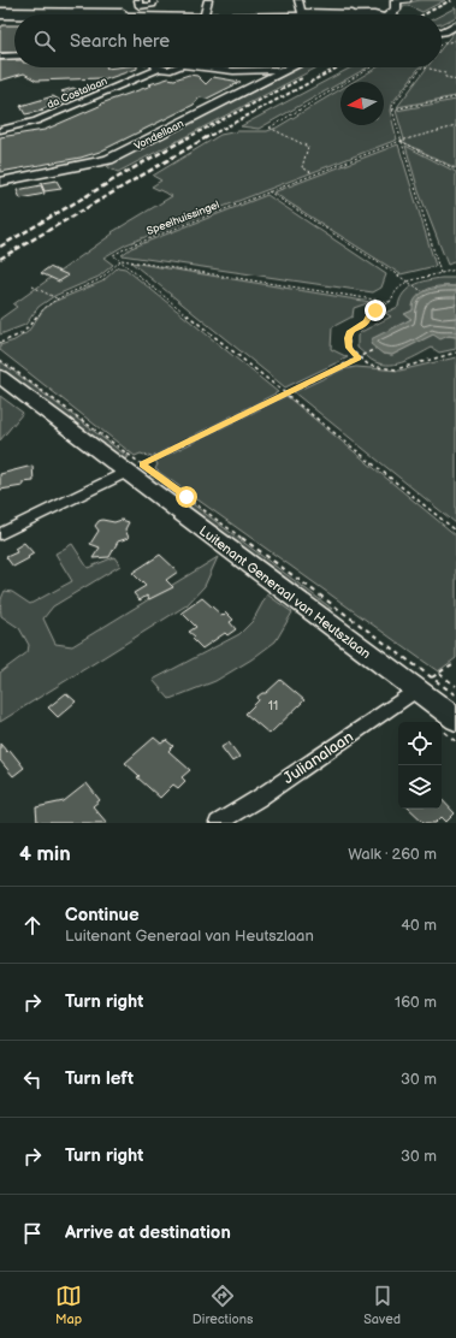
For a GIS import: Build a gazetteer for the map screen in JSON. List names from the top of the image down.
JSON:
{
  "streets": {
    "main road": ["Vondellaan", "Luitenant Generaal van Heutszlaan"],
    "street": ["da Costalaan", "Julianalaan"],
    "path": ["Speelhuissingel"]
  },
  "crossings": [
    ["Luitenant Generaal van Heutszlaan", "Julianalaan"]
  ],
  "house_numbers": ["11"],
  "north": "left",
  "page": {
    "search": "Search here",
    "heading": ["4 min", "Walk · 260 m"],
    "list": [
      ["Continue", "Luitenant Generaal van Heutszlaan", "40 m"],
      ["Turn right", "160 m"],
      ["Turn left", "30 m"],
      ["Turn right", "30 m"],
      "Arrive at destination"
    ],
    "nav": ["Map", "Directions", "Saved"]
  }
}
